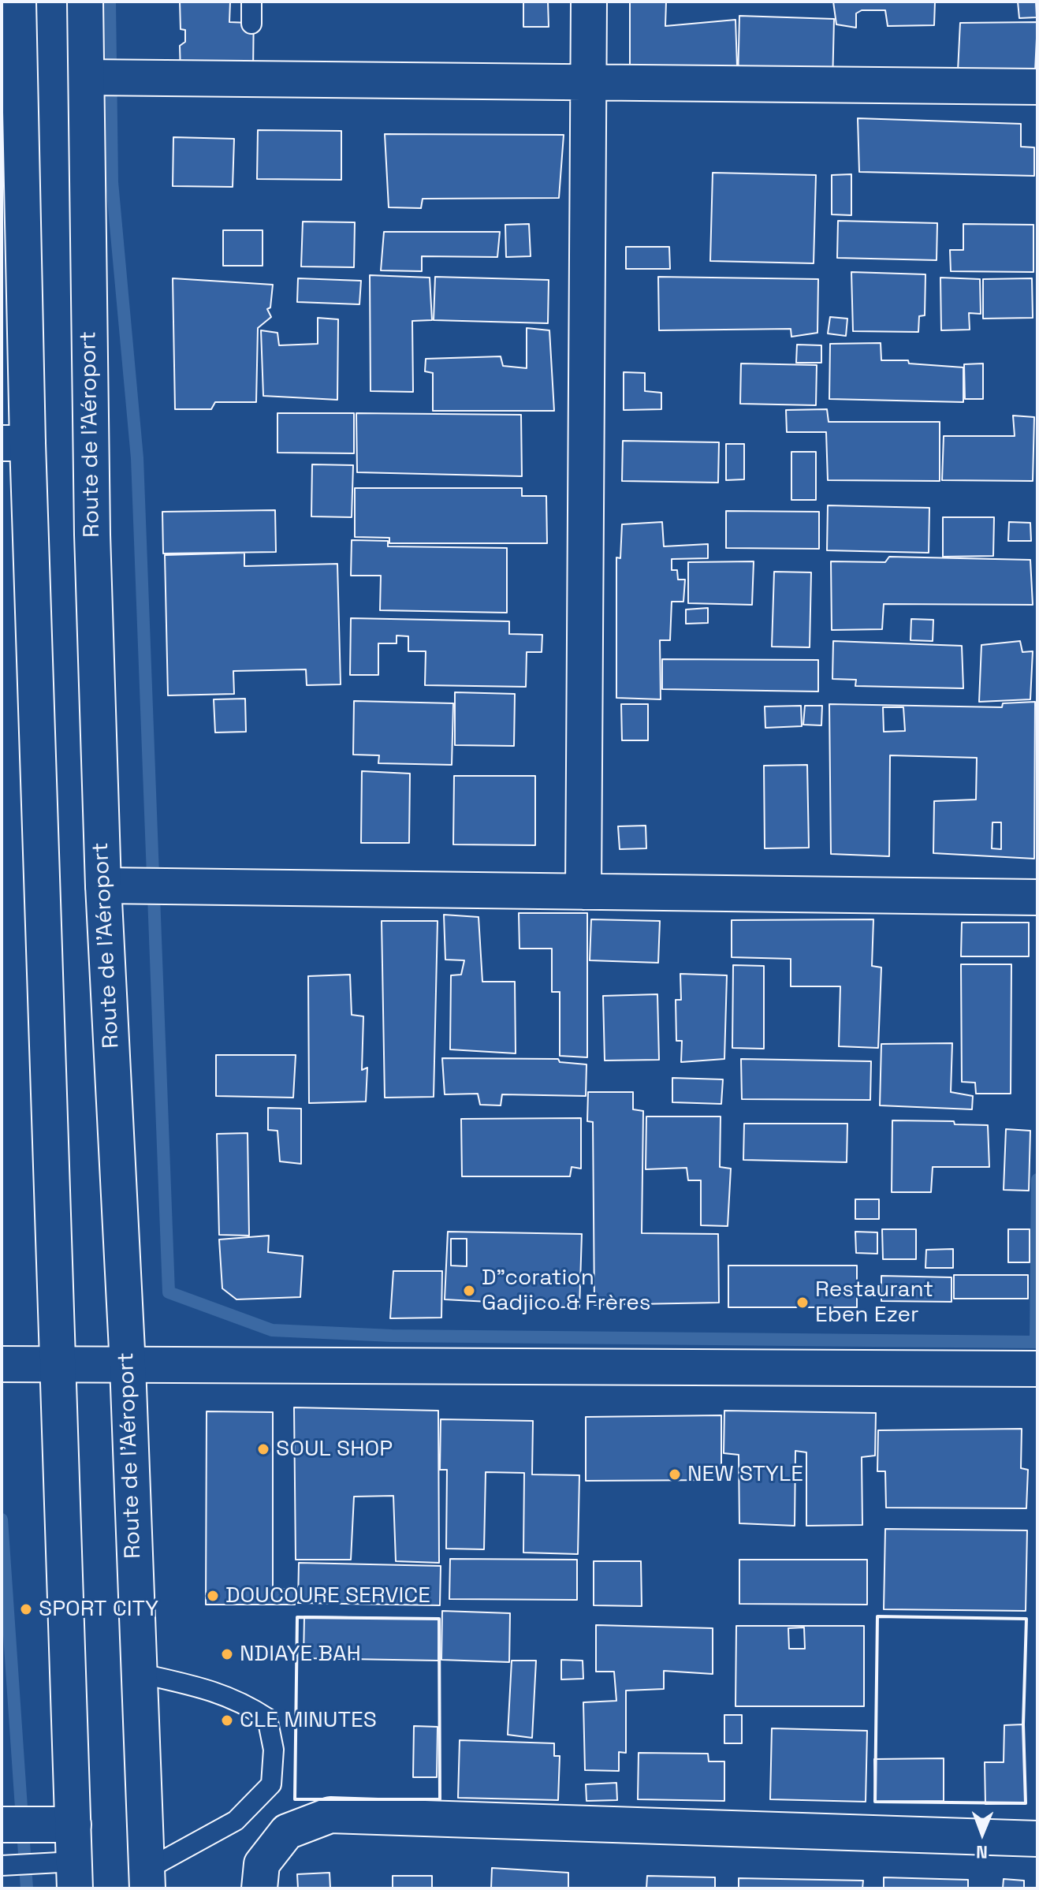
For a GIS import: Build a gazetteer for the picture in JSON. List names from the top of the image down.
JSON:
{
  "streets": {
    "main road": ["Route de l'Aéroport"]
  },
  "places": [
    "D\"coration Gadjico & Frères",
    "Restaurant Eben Ezer",
    "SOUL SHOP",
    "NEW STYLE",
    "DOUCOURE SERVICE",
    "SPORT CITY",
    "NDIAYE BAH",
    "CLE MINUTES"
  ],
  "north": "bottom"
}
